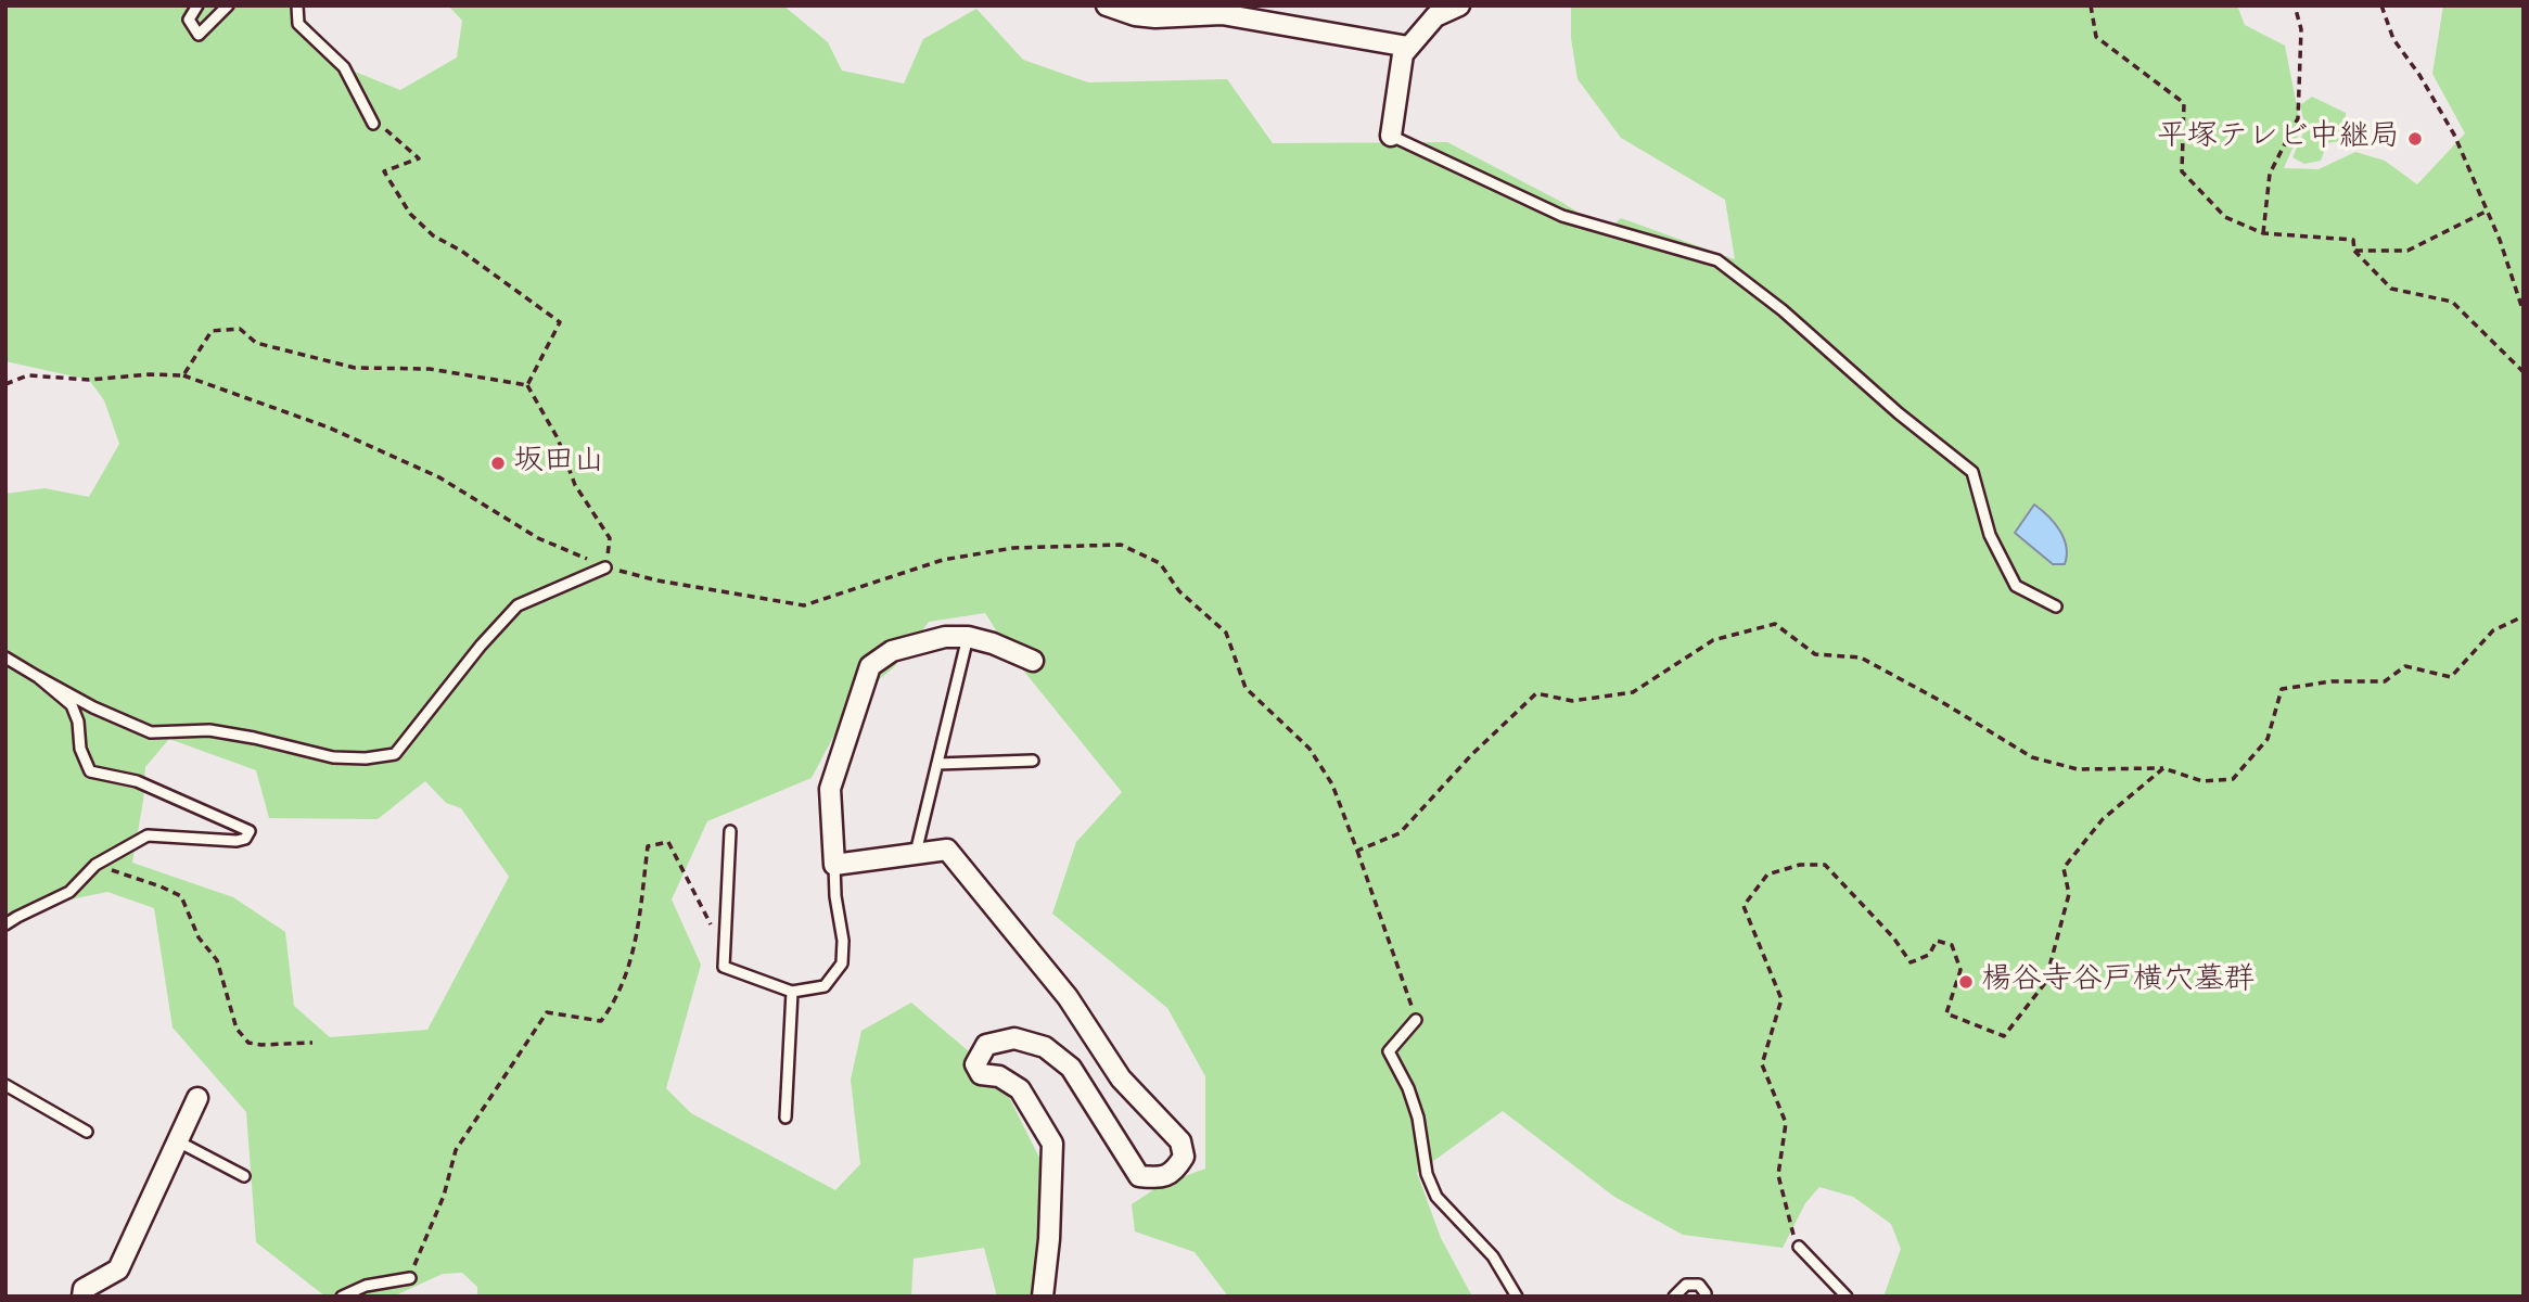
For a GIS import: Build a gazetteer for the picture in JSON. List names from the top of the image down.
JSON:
{
  "places": ["平塚テレビ中継局", "坂田山", "楊谷寺谷戸横穴墓群"]
}
